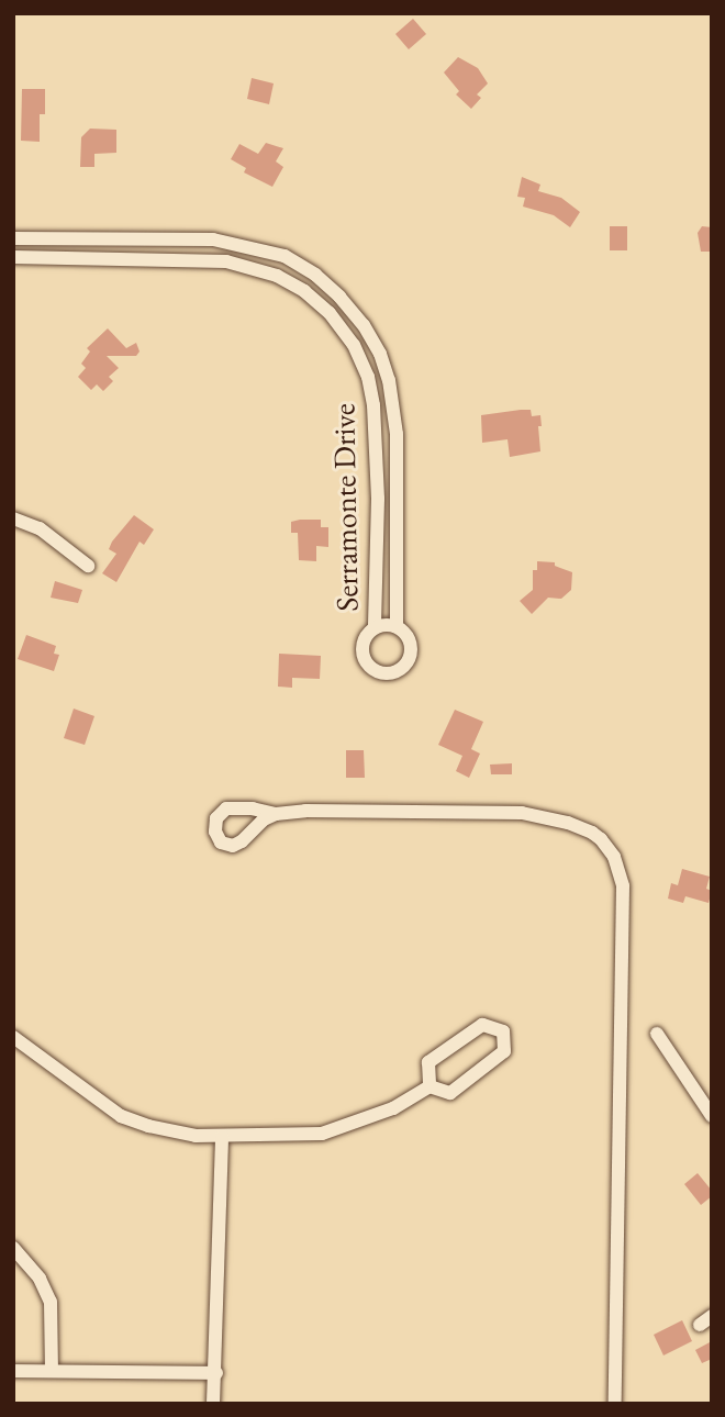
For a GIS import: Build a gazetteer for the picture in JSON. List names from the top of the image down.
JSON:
{
  "streets": {
    "street": ["Serramonte Drive"]
  }
}
